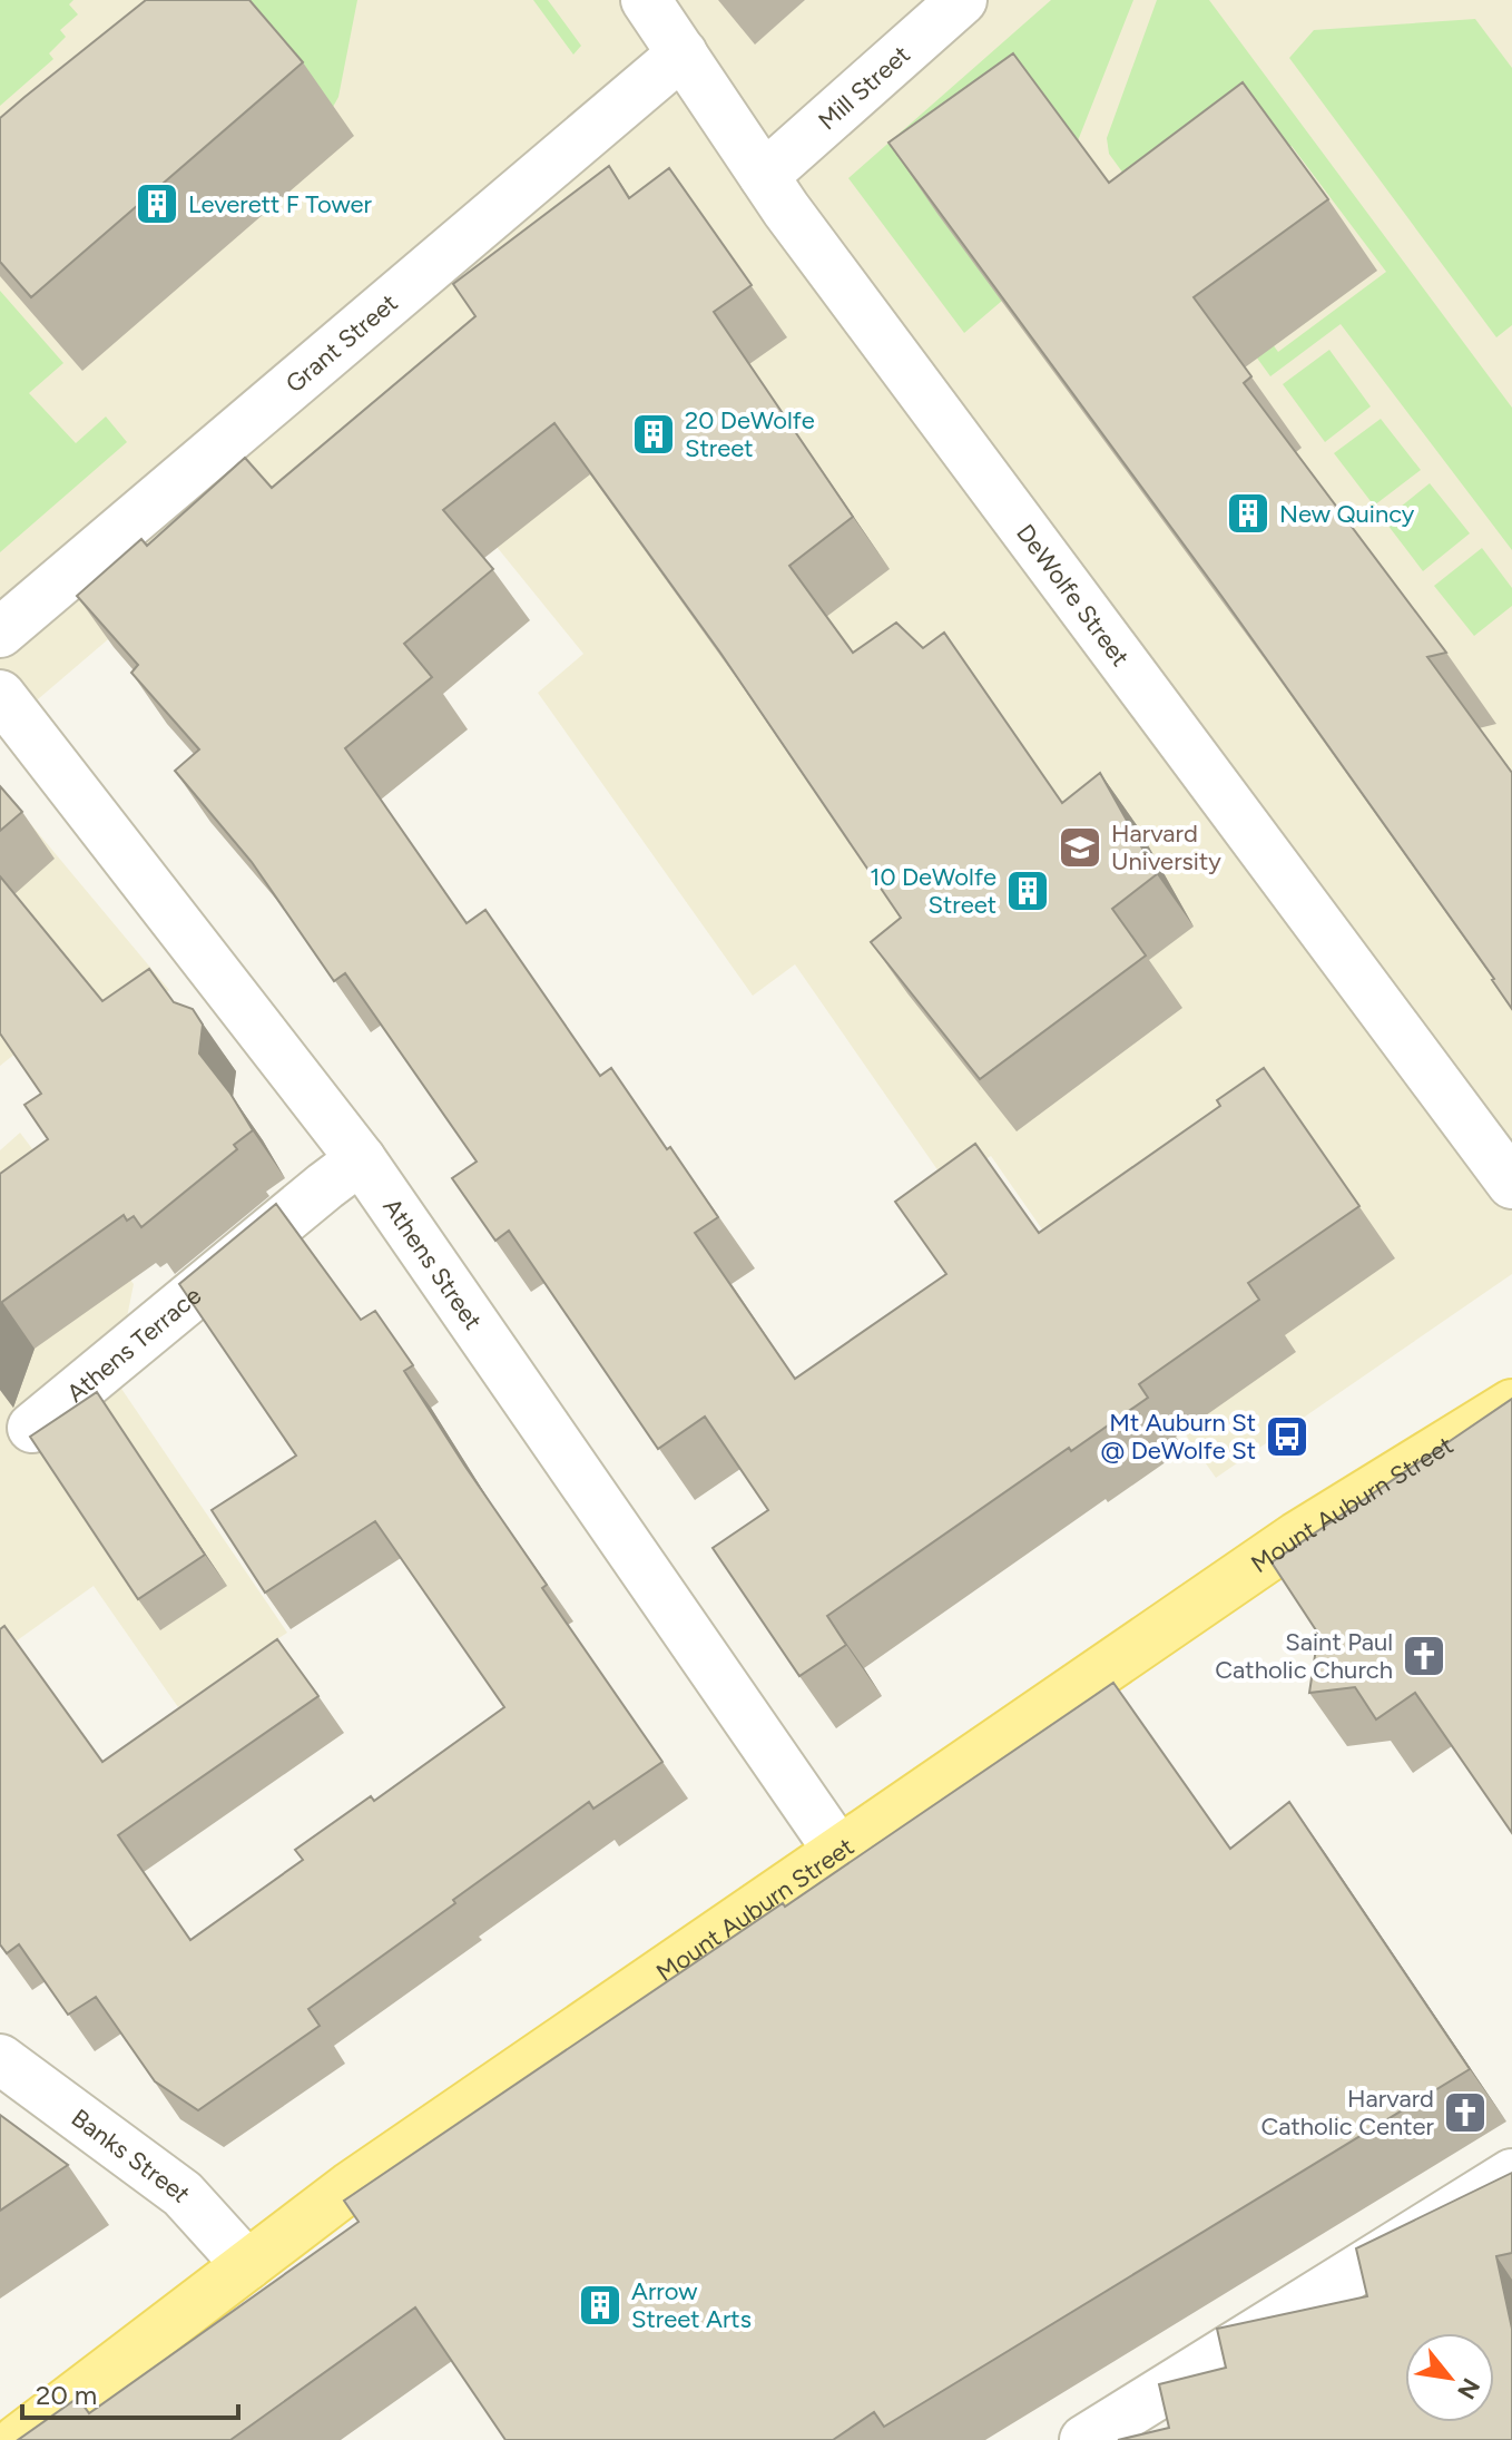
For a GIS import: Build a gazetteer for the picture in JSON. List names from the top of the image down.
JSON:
{
  "streets": {
    "main road": ["Mount Auburn Street"],
    "street": [
      "Mill Street",
      "Grant Street",
      "DeWolfe Street",
      "Athens Street",
      "Athens Terrace",
      "Banks Street"
    ]
  },
  "crossings": [
    ["Mill Street", "DeWolfe Street"],
    ["Grant Street", "DeWolfe Street"],
    ["Athens Street", "Athens Terrace"],
    ["Athens Street", "Mount Auburn Street"],
    ["Mount Auburn Street", "Banks Street"]
  ],
  "places": {
    "building": [
      "Leverett F Tower",
      "20 DeWolfe Street",
      "New Quincy",
      "10 DeWolfe Street",
      "Arrow Street Arts"
    ],
    "school or university": ["Harvard University"],
    "bus stop": ["Mt Auburn St @ DeWolfe St"],
    "church": ["Saint Paul Catholic Church", "Harvard Catholic Center"]
  },
  "scale_bar": "20 m",
  "north": "bottom right"
}
